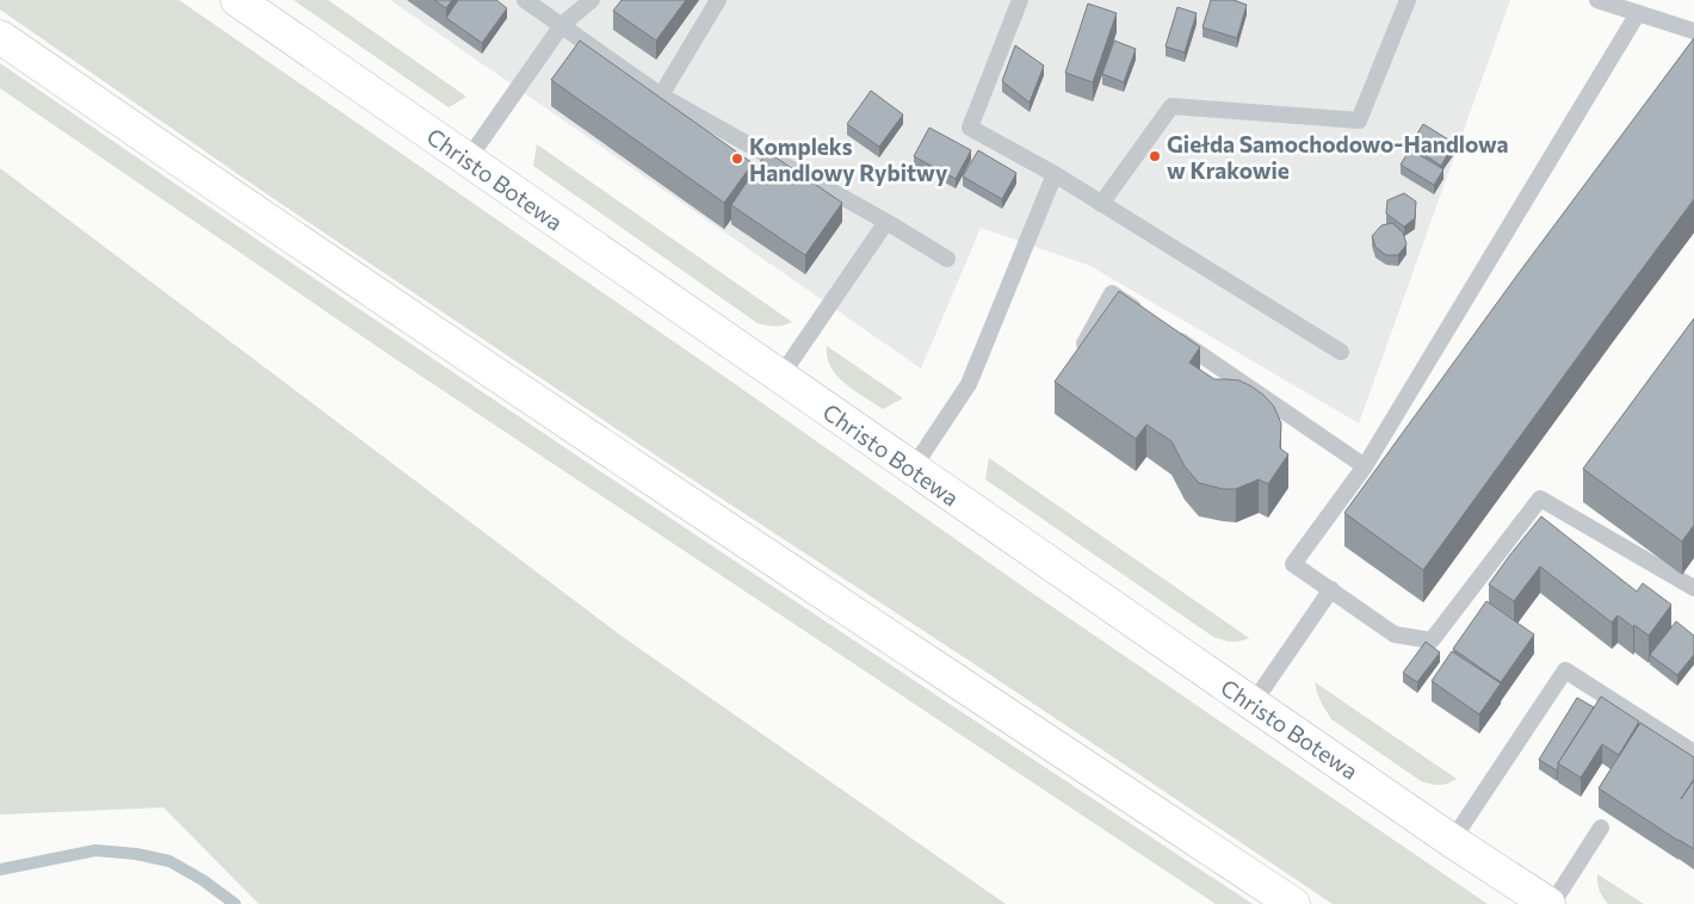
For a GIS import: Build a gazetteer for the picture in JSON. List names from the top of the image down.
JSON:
{
  "streets": {
    "main road": ["Christo Botewa"]
  },
  "places": ["Giełda Samochodowo-Handlowa w Krakowie", "Kompleks Handlowy Rybitwy"]
}
